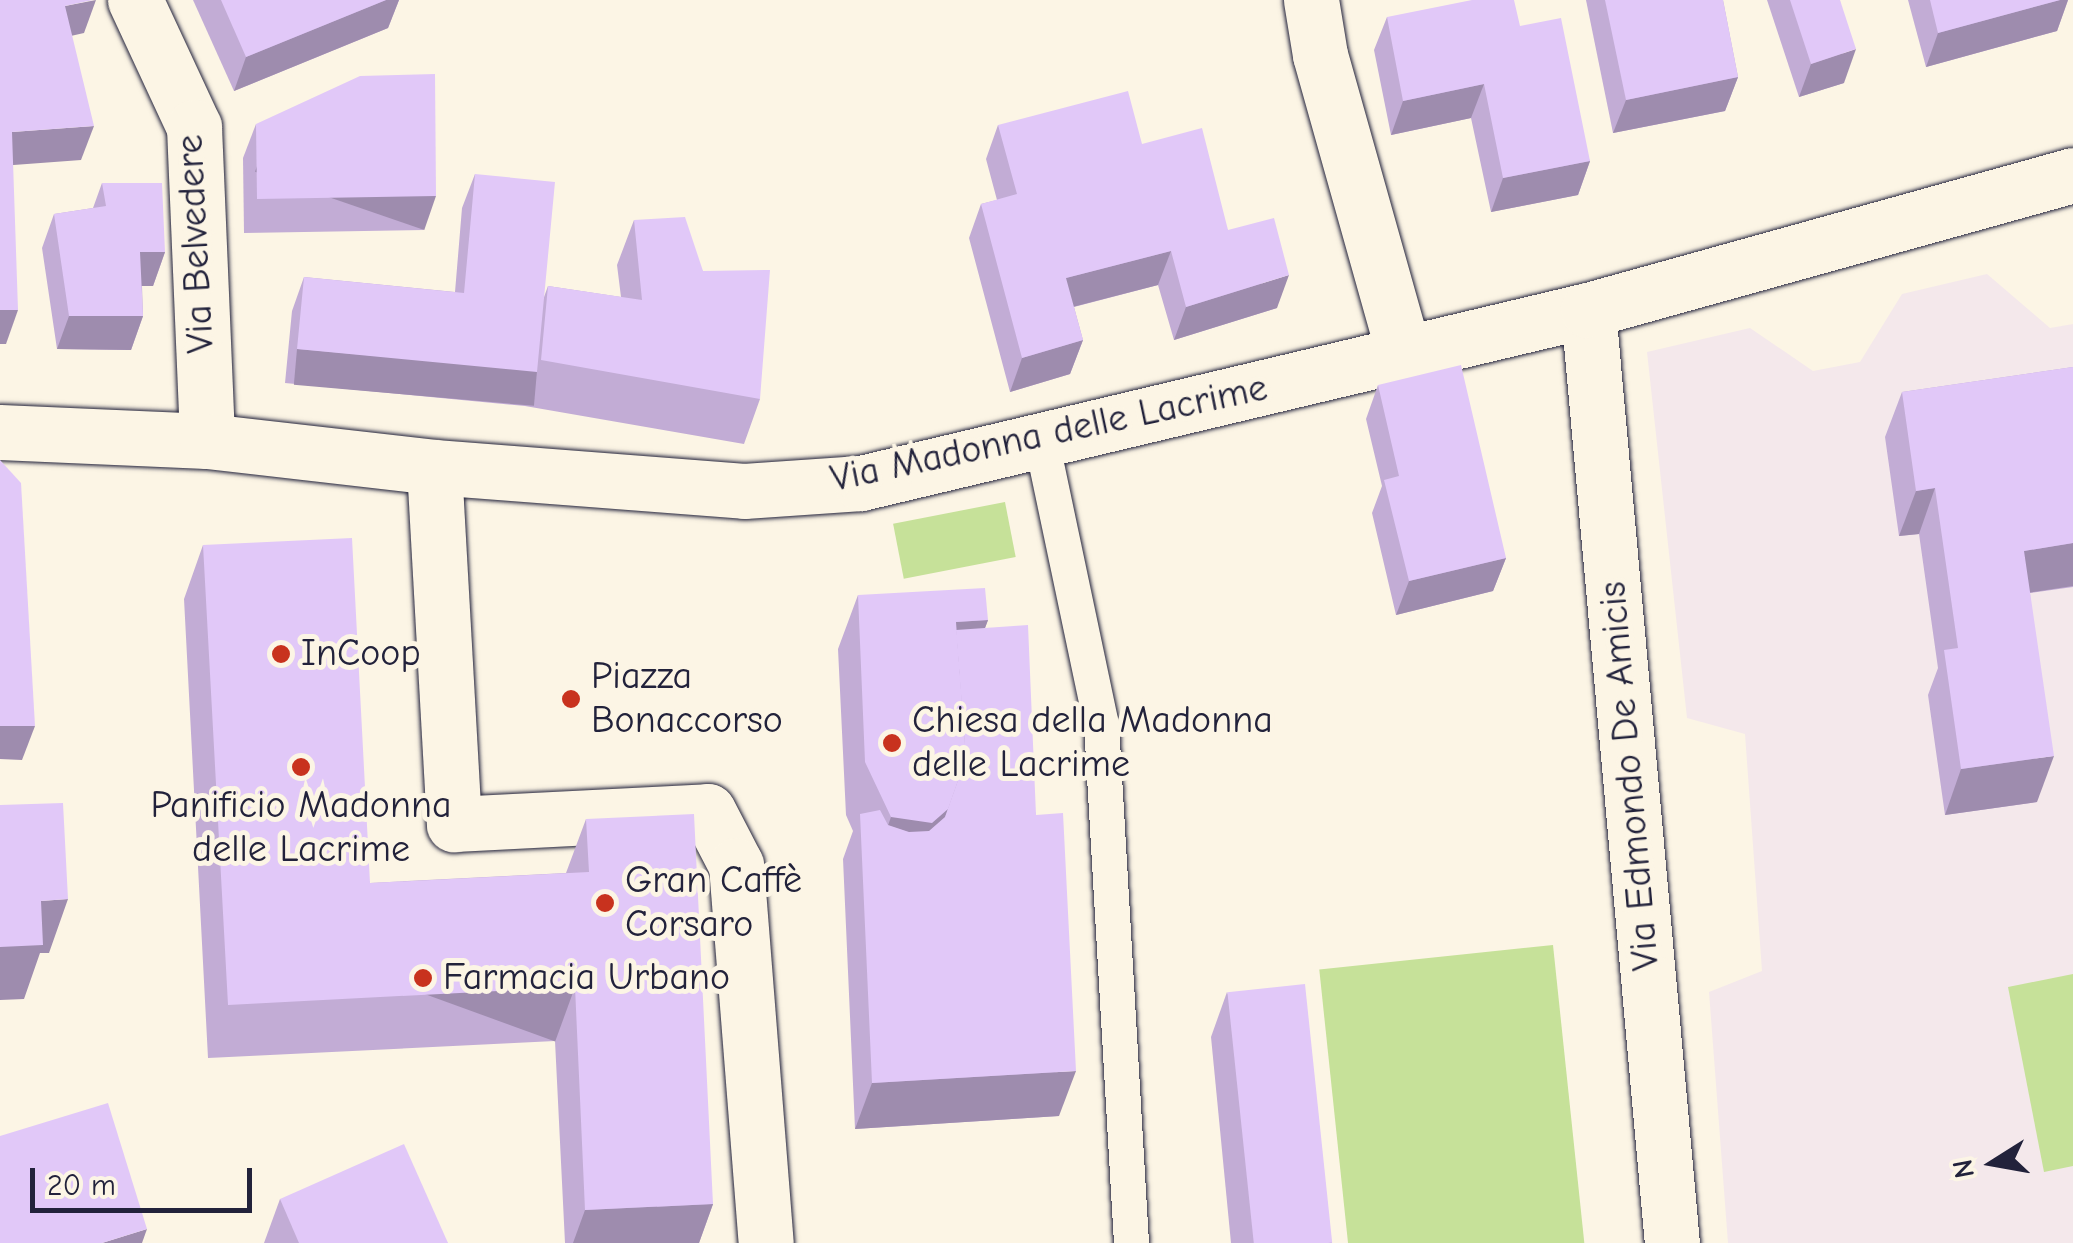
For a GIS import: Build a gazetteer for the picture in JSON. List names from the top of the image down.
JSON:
{
  "streets": {
    "main road": ["Via Belvedere", "Via Madonna delle Lacrime", "Via Edmondo De Amicis"]
  },
  "crossings": [
    ["Via Belvedere", "Via Madonna delle Lacrime"],
    ["Via Madonna delle Lacrime", "Via Edmondo De Amicis"]
  ],
  "places": [
    "InCoop",
    "Piazza Bonaccorso",
    "Chiesa della Madonna delle Lacrime",
    "Panificio Madonna delle Lacrime",
    "Gran Caffè Corsaro",
    "Farmacia Urbano"
  ],
  "scale_bar": "20 m",
  "north": "left"
}
